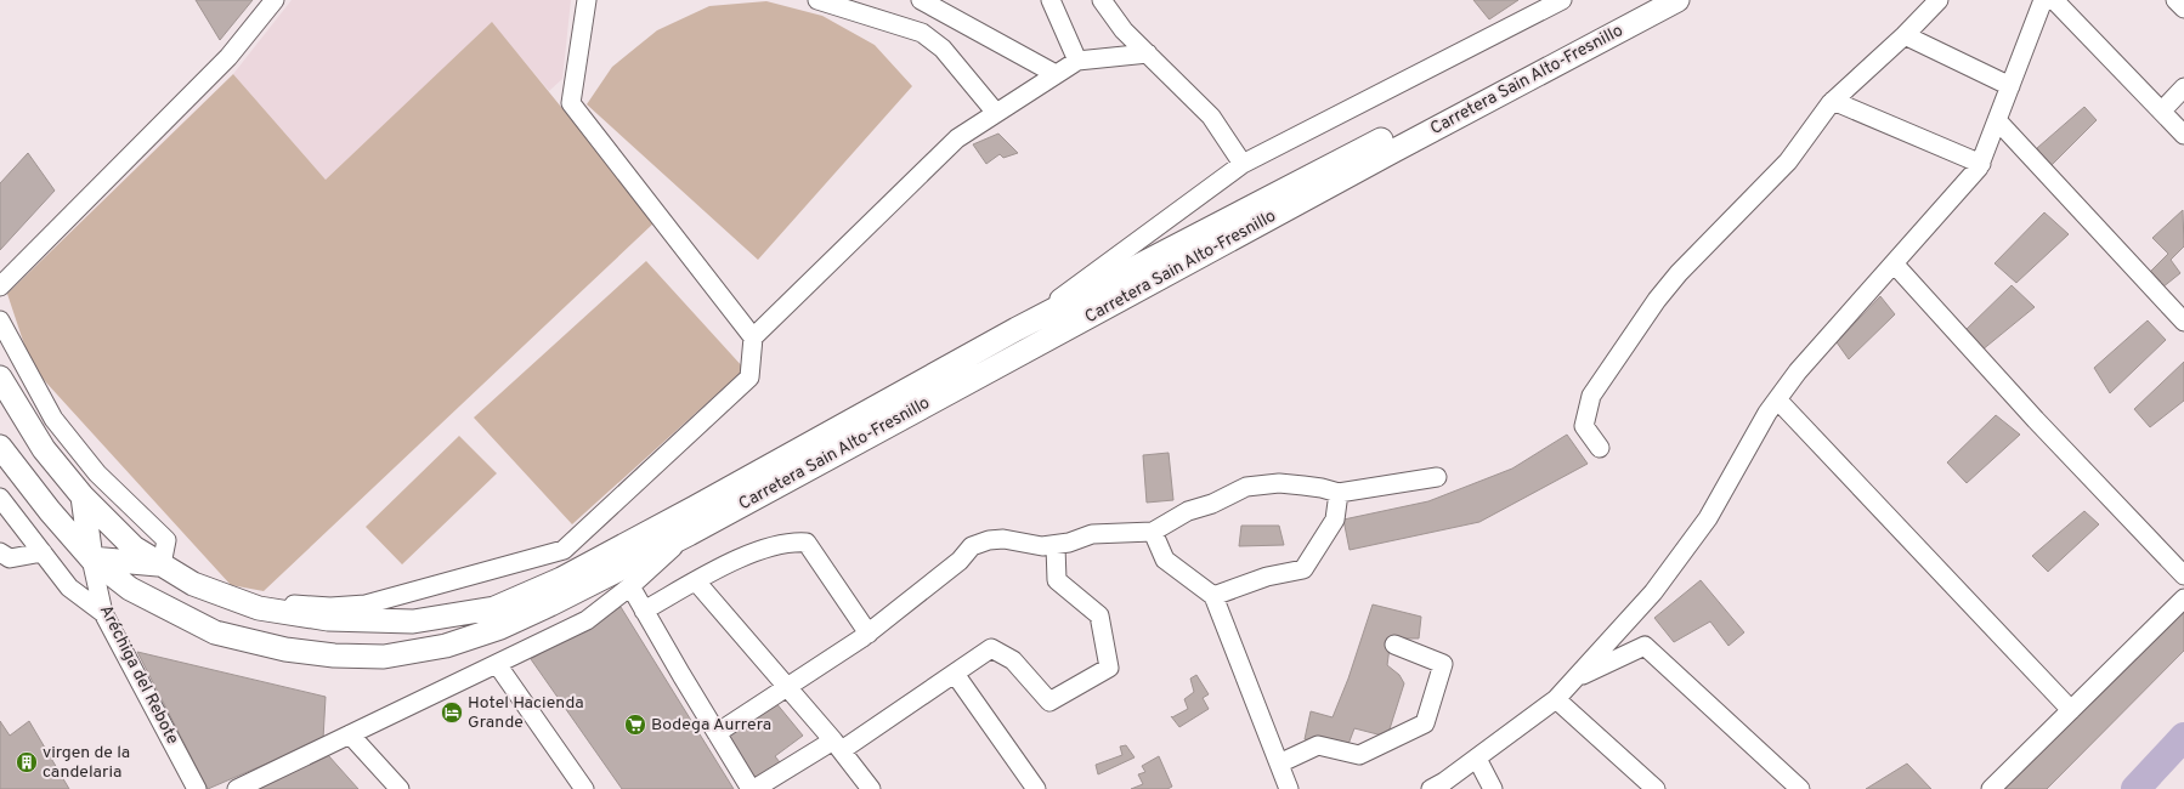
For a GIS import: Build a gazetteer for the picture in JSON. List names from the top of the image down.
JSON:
{
  "streets": {
    "main road": ["Carretera Sain Alto-Fresnillo"],
    "street": ["Aréchiga del Rebote"]
  },
  "crossings": [
    ["Carretera Sain Alto-Fresnillo", "Aréchiga del Rebote"]
  ],
  "places": {
    "hotel": ["Hotel Hacienda Grande"],
    "supermarket": ["Bodega Aurrera"],
    "building": ["virgen de la candelaria"]
  }
}
